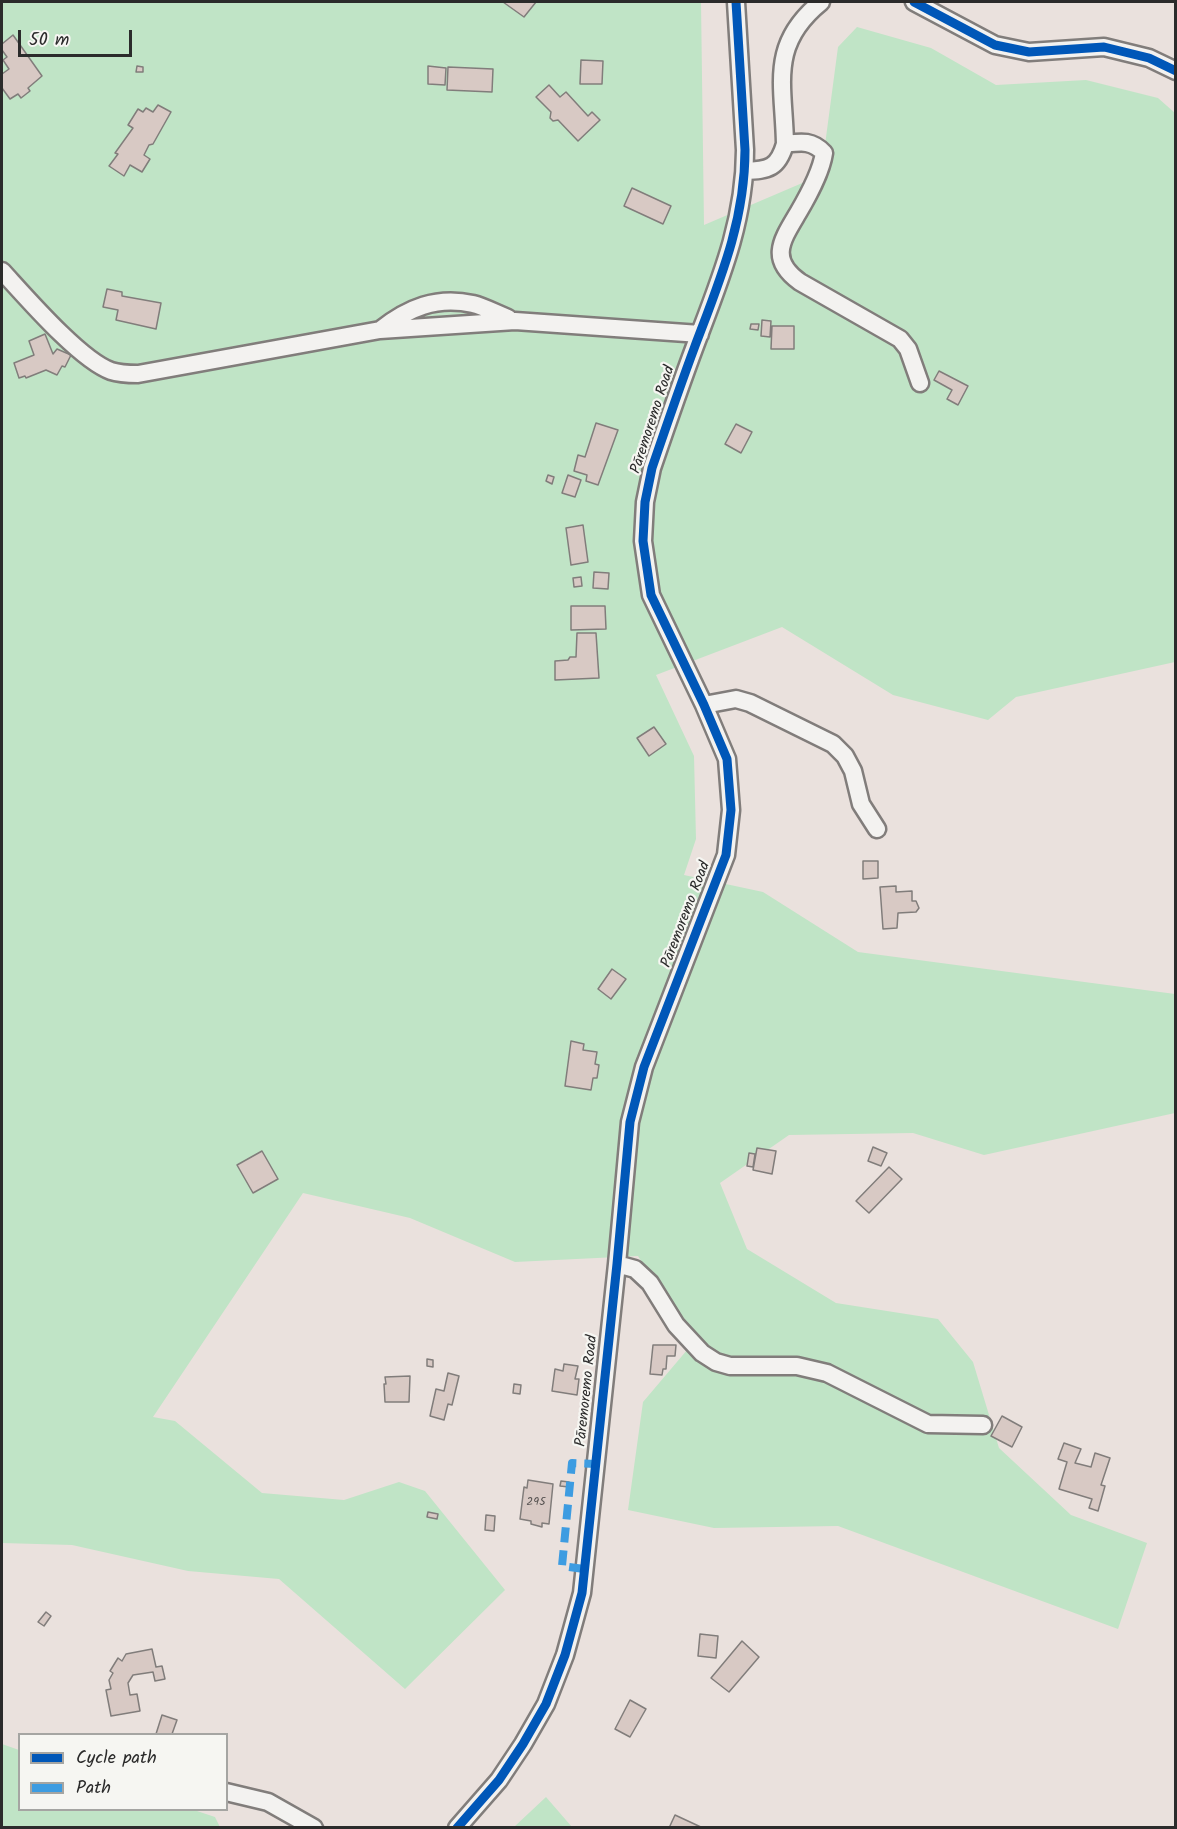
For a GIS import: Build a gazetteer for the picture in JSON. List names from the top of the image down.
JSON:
{
  "streets": {
    "street": ["Pāremoremo Road"]
  },
  "house_numbers": ["295"],
  "legend": ["Cycle path", "Path"],
  "scale_bar": "50 m"
}
